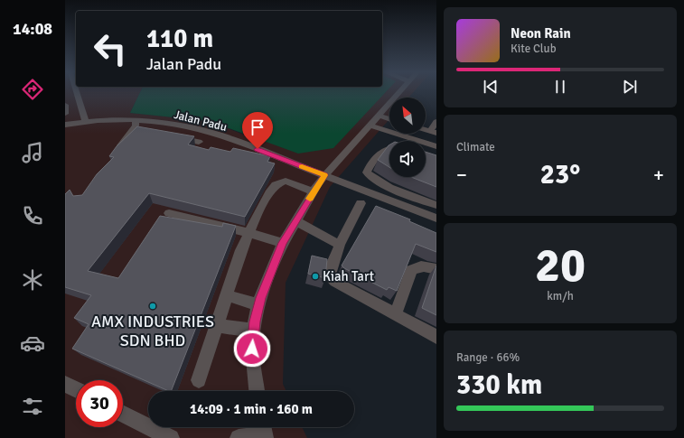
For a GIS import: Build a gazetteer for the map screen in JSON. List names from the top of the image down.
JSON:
{
  "streets": {
    "street": ["Jalan Padu"]
  },
  "places": ["Kiah Tart", "AMX INDUSTRIES SDN BHD"],
  "north": "top left",
  "page": {
    "tabs": "14:08",
    "turn": ["110 m", "Jalan Padu"],
    "song": ["Neon Rain", "Kite Club"],
    "tile": [
      "Climate",
      ["20", "km/h"],
      ["Range · 66%", "330 km"]
    ],
    "heat": ["−", "23°", "+"],
    "limit": "30",
    "trip": "14:09 · 1 min · 160 m"
  }
}
